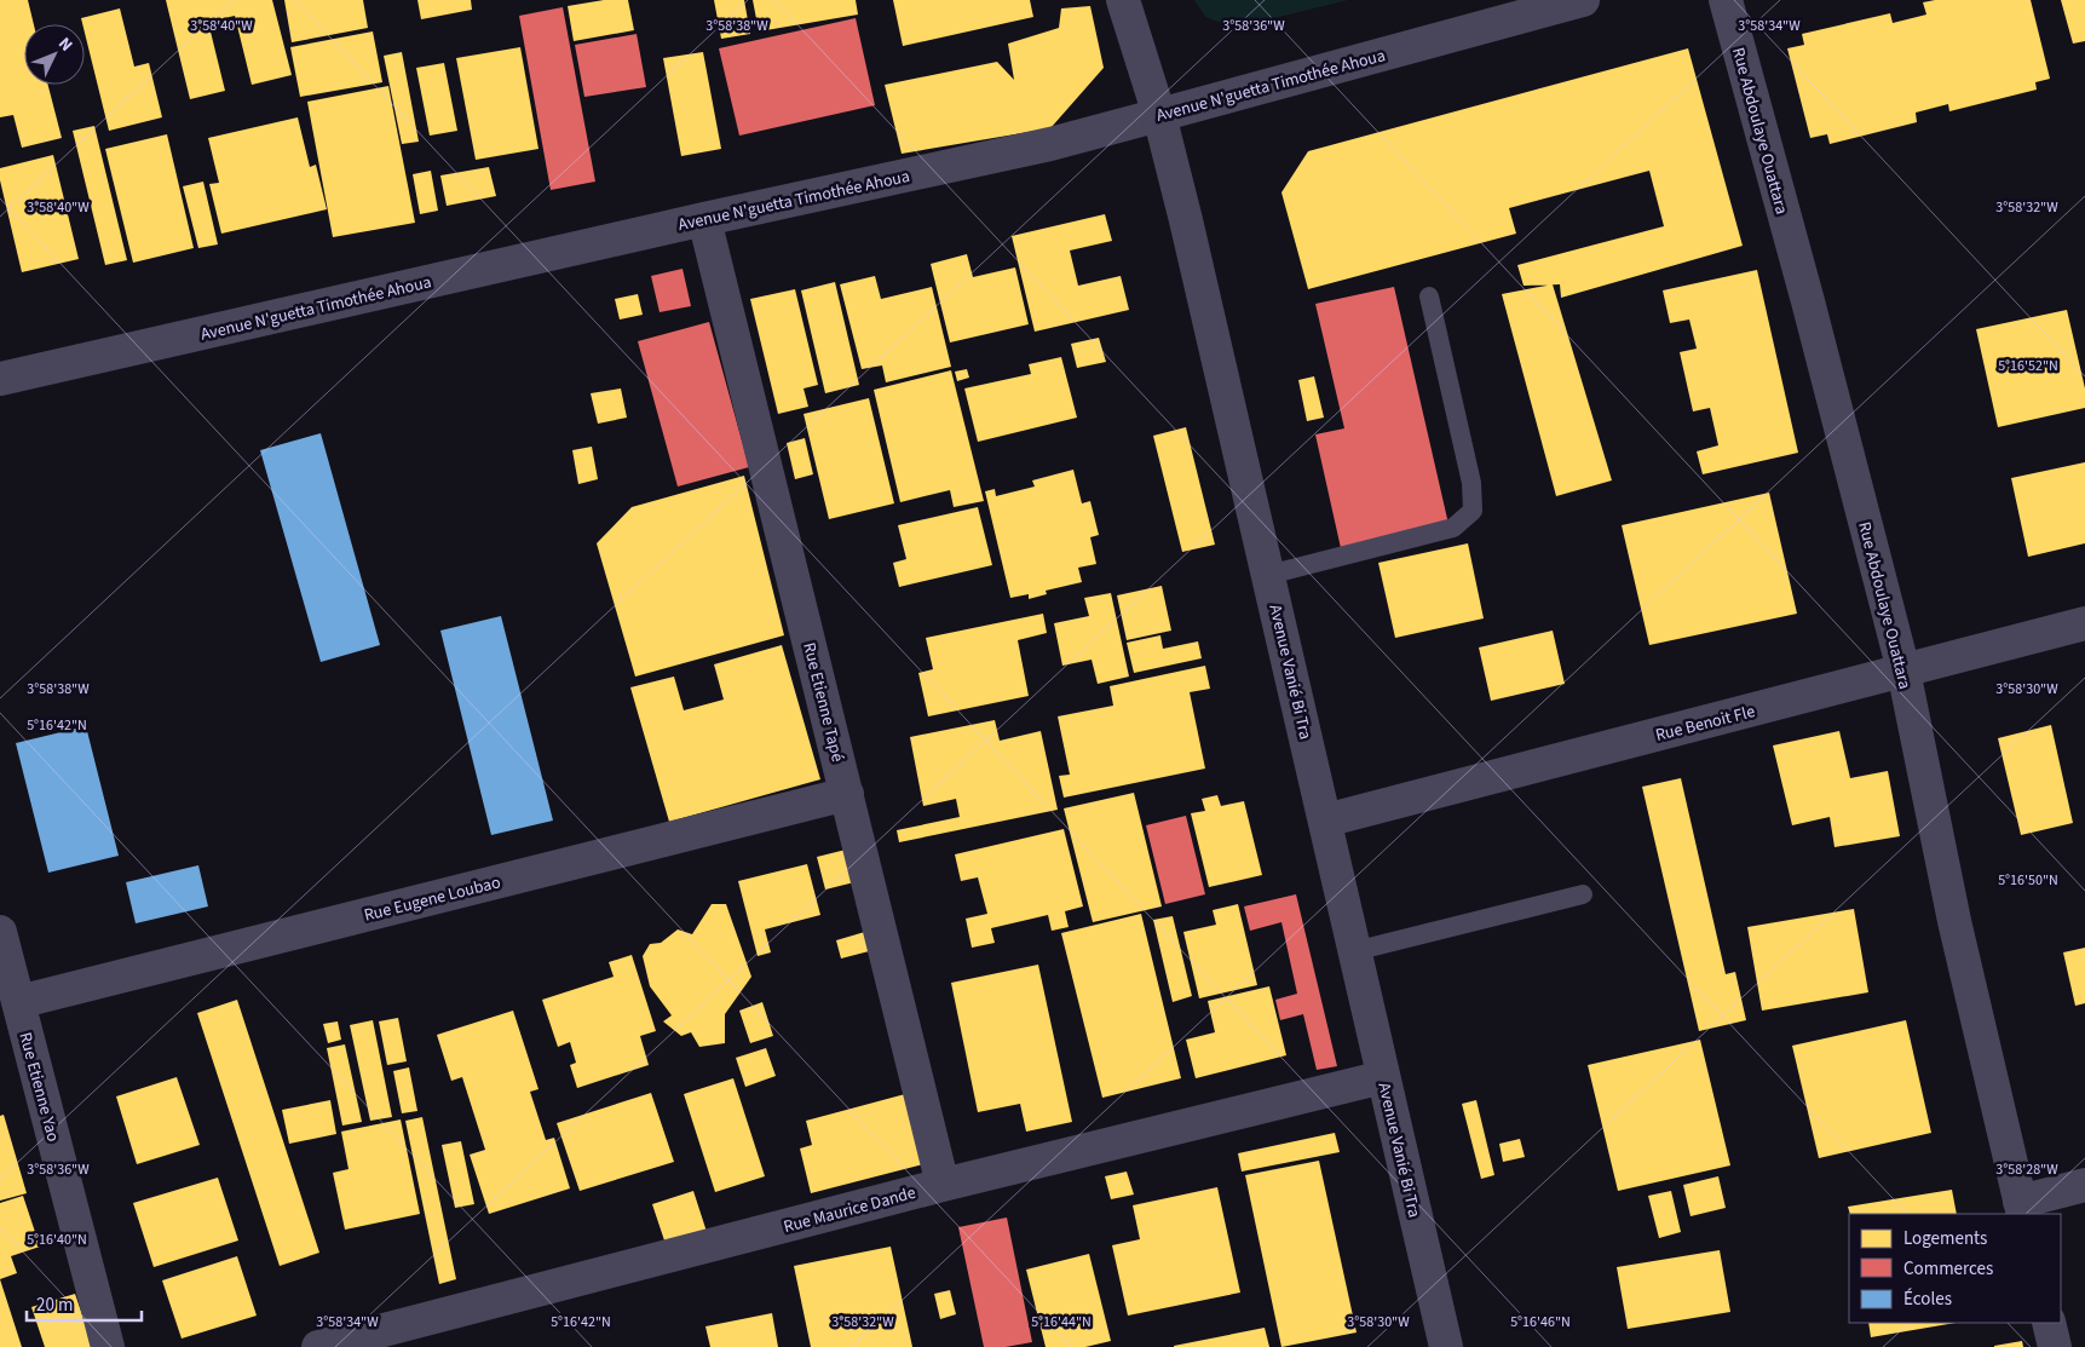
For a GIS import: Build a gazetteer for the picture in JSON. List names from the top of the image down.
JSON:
{
  "streets": {
    "street": [
      "Avenue N'guetta Timothée Ahoua",
      "Rue Abdoulaye Ouattara",
      "Avenue Vanié Bi Tra",
      "Rue Etienne Tapé",
      "Rue Benoit Fle",
      "Rue Eugene Loubao",
      "Rue Etienne Yao",
      "Rue Maurice Dande"
    ]
  },
  "crossings": [
    ["Avenue N'guetta Timothée Ahoua", "Avenue Vanié Bi Tra"],
    ["Avenue N'guetta Timothée Ahoua", "Rue Etienne Tapé"],
    ["Rue Abdoulaye Ouattara", "Rue Benoit Fle"],
    ["Avenue Vanié Bi Tra", "Rue Benoit Fle"],
    ["Avenue Vanié Bi Tra", "Rue Maurice Dande"],
    ["Rue Etienne Tapé", "Rue Eugene Loubao"],
    ["Rue Etienne Tapé", "Rue Maurice Dande"],
    ["Rue Eugene Loubao", "Rue Etienne Yao"]
  ],
  "legend": ["Logements", "Commerces", "Écoles"],
  "scale_bar": "20 m",
  "north": "top right",
  "coordinates": [
    "3°58'40\"W",
    "3°58'34\"W",
    "3°58'38\"W",
    "3°58'36\"W",
    "3°58'32\"W",
    "5°16'52\"N",
    "3°58'30\"W",
    "5°16'42\"N",
    "5°16'50\"N",
    "3°58'28\"W",
    "5°16'40\"N",
    "5°16'44\"N",
    "5°16'46\"N"
  ]
}
